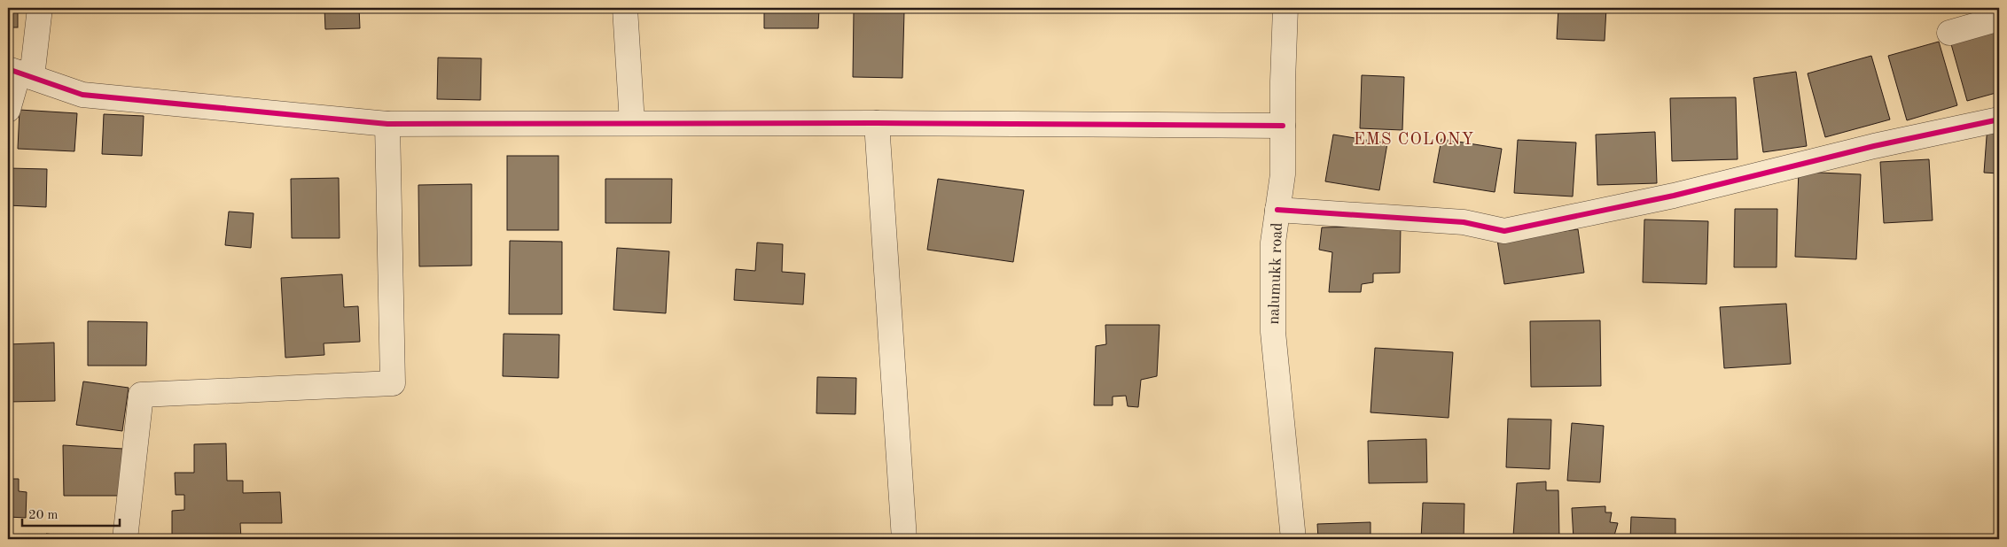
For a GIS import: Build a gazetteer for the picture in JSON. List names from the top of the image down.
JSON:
{
  "streets": {
    "street": ["nalumukk road"]
  },
  "districts": ["EMS COLONY"],
  "scale_bar": "20 m"
}
